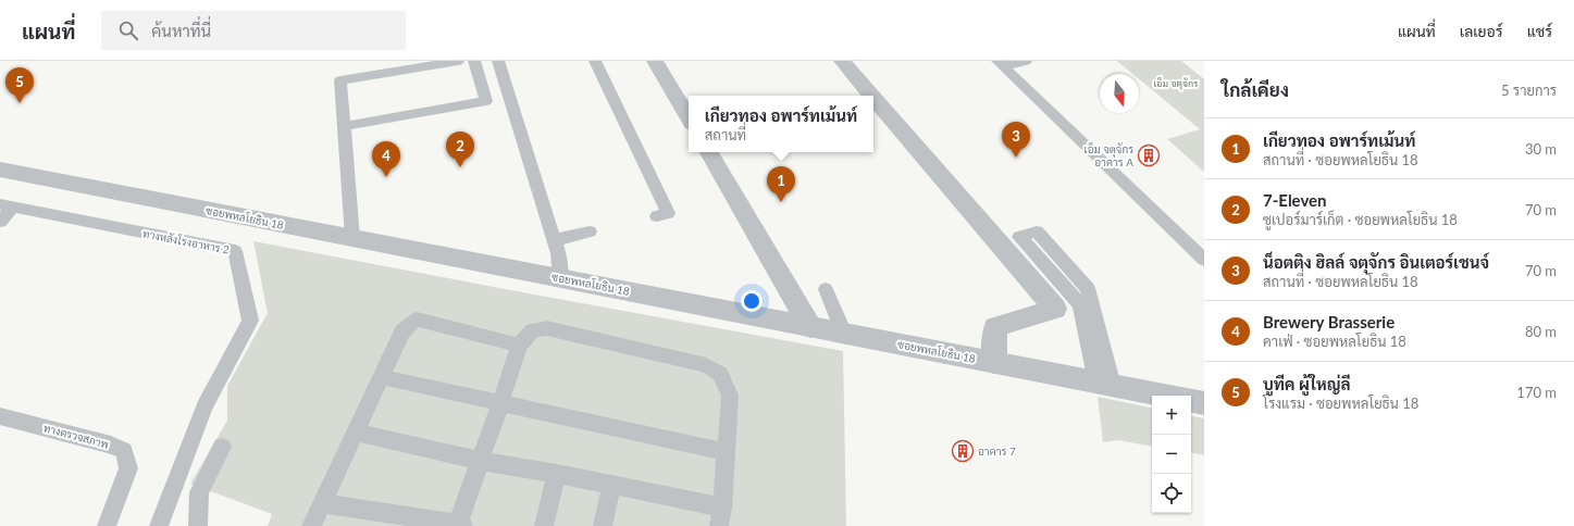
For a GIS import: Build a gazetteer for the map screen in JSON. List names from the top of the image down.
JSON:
{
  "streets": {
    "street": ["ซอยพหลโยธิน 18"],
    "lane": ["ทางหลังโรงอาหาร 2", "ทางตรวจสภาพ"]
  },
  "parks": ["เอ็ม จตุจักร"],
  "places": {
    "building": ["เอ็ม จตุจักร อาคาร A", "อาคาร 7"]
  },
  "north": "bottom",
  "page": {
    "header": "แผนที่",
    "search": "ค้นหาที่นี่",
    "nav": ["แผนที่", "เลเยอร์", "แชร์"],
    "heading": ["ใกล้เคียง", "5 รายการ"],
    "pins": [
      "5",
      "3",
      "2",
      "4",
      "1"
    ],
    "popup": ["เกียวทอง อพาร์ทเม้นท์", "สถานที่"],
    "list": [
      {
        "mark": "1",
        "name": "เกียวทอง อพาร์ทเม้นท์",
        "note": "สถานที่ · ซอยพหลโยธิน 18",
        "value": "30 m"
      },
      {
        "mark": "2",
        "name": "7-Eleven",
        "note": "ซูเปอร์มาร์เก็ต · ซอยพหลโยธิน 18",
        "value": "70 m"
      },
      {
        "mark": "3",
        "name": "น็อตติง ฮิลล์ จตุจักร อินเตอร์เชนจ์",
        "note": "สถานที่ · ซอยพหลโยธิน 18",
        "value": "70 m"
      },
      {
        "mark": "4",
        "name": "Brewery Brasserie",
        "note": "คาเฟ่ · ซอยพหลโยธิน 18",
        "value": "80 m"
      },
      {
        "mark": "5",
        "name": "บูทีค ผู้ใหญ่ลี",
        "note": "โรงแรม · ซอยพหลโยธิน 18",
        "value": "170 m"
      }
    ],
    "map_buttons": ["+", "−"]
  }
}
